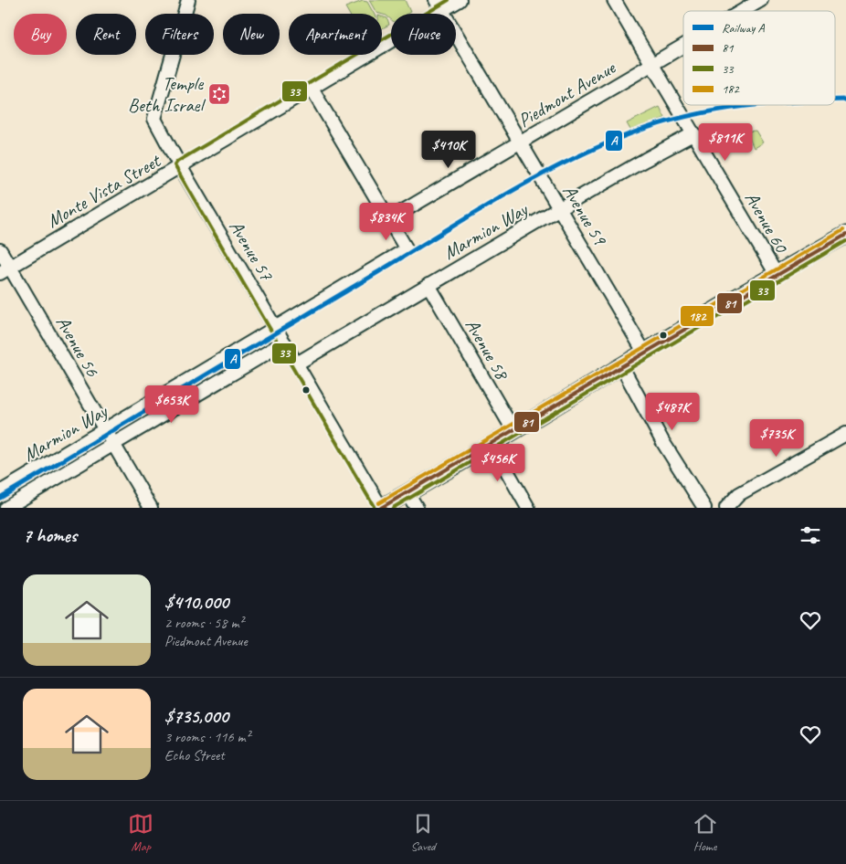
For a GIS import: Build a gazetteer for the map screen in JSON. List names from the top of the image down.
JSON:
{
  "streets": {
    "street": [
      "Piedmont Avenue",
      "Monte Vista Street",
      "Avenue 59",
      "Avenue 60",
      "Marmion Way",
      "Avenue 57",
      "Avenue 56",
      "Avenue 58"
    ]
  },
  "crossings": [
    ["Piedmont Avenue", "Avenue 59"],
    ["Piedmont Avenue", "Avenue 60"],
    ["Piedmont Avenue", "Marmion Way"],
    ["Monte Vista Street", "Avenue 59"],
    ["Monte Vista Street", "Avenue 57"],
    ["Monte Vista Street", "Avenue 56"],
    ["Avenue 59", "Marmion Way"],
    ["Avenue 60", "Marmion Way"],
    ["Marmion Way", "Avenue 57"],
    ["Marmion Way", "Avenue 56"],
    ["Marmion Way", "Avenue 58"]
  ],
  "places": {
    "synagogue": ["Temple Beth Israel"]
  },
  "lines": [
    "transit line 33",
    "rail line A",
    "transit line 182",
    "transit line 81"
  ],
  "legend": [
    "Railway A",
    "81",
    "33",
    "182"
  ],
  "page": {
    "chip": [
      "Buy",
      "Rent",
      "Filters",
      "New",
      "Apartment",
      "House"
    ],
    "price": [
      "$811K",
      "$410K",
      "$834K",
      "$653K",
      "$487K",
      "$735K",
      "$456K"
    ],
    "heading": "7 homes",
    "list": [
      {
        "name": "$410,000",
        "note": "2 rooms · 58 m² · Piedmont Avenue"
      },
      {
        "name": "$735,000",
        "note": "3 rooms · 116 m² · Echo Street"
      }
    ],
    "tabs": ["Map", "Saved", "Home"]
  }
}
